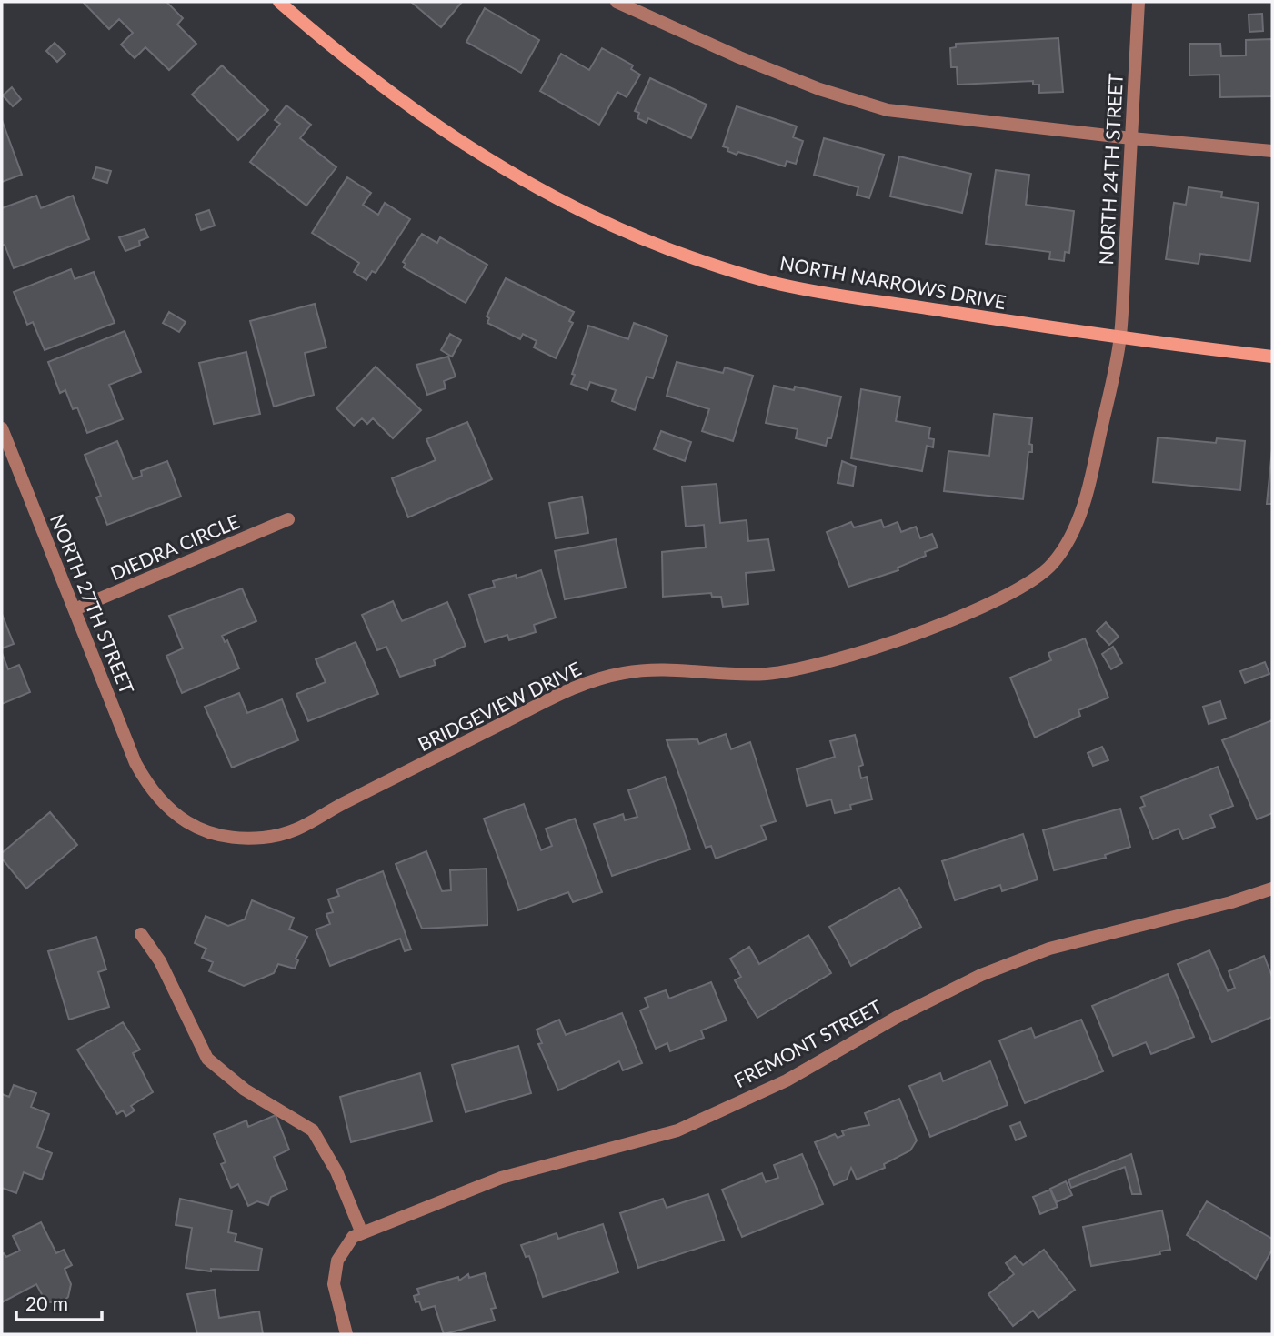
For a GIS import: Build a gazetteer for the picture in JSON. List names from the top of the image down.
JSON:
{
  "streets": {
    "main road": ["NORTH NARROWS DRIVE"],
    "street": [
      "NORTH 24TH STREET",
      "DIEDRA CIRCLE",
      "NORTH 27TH STREET",
      "BRIDGEVIEW DRIVE",
      "FREMONT STREET"
    ]
  },
  "crossings": [
    ["NORTH 24TH STREET", "NORTH NARROWS DRIVE"],
    ["NORTH 24TH STREET", "BRIDGEVIEW DRIVE"],
    ["NORTH NARROWS DRIVE", "BRIDGEVIEW DRIVE"],
    ["DIEDRA CIRCLE", "NORTH 27TH STREET"],
    ["NORTH 27TH STREET", "BRIDGEVIEW DRIVE"]
  ],
  "scale_bar": "20 m"
}
